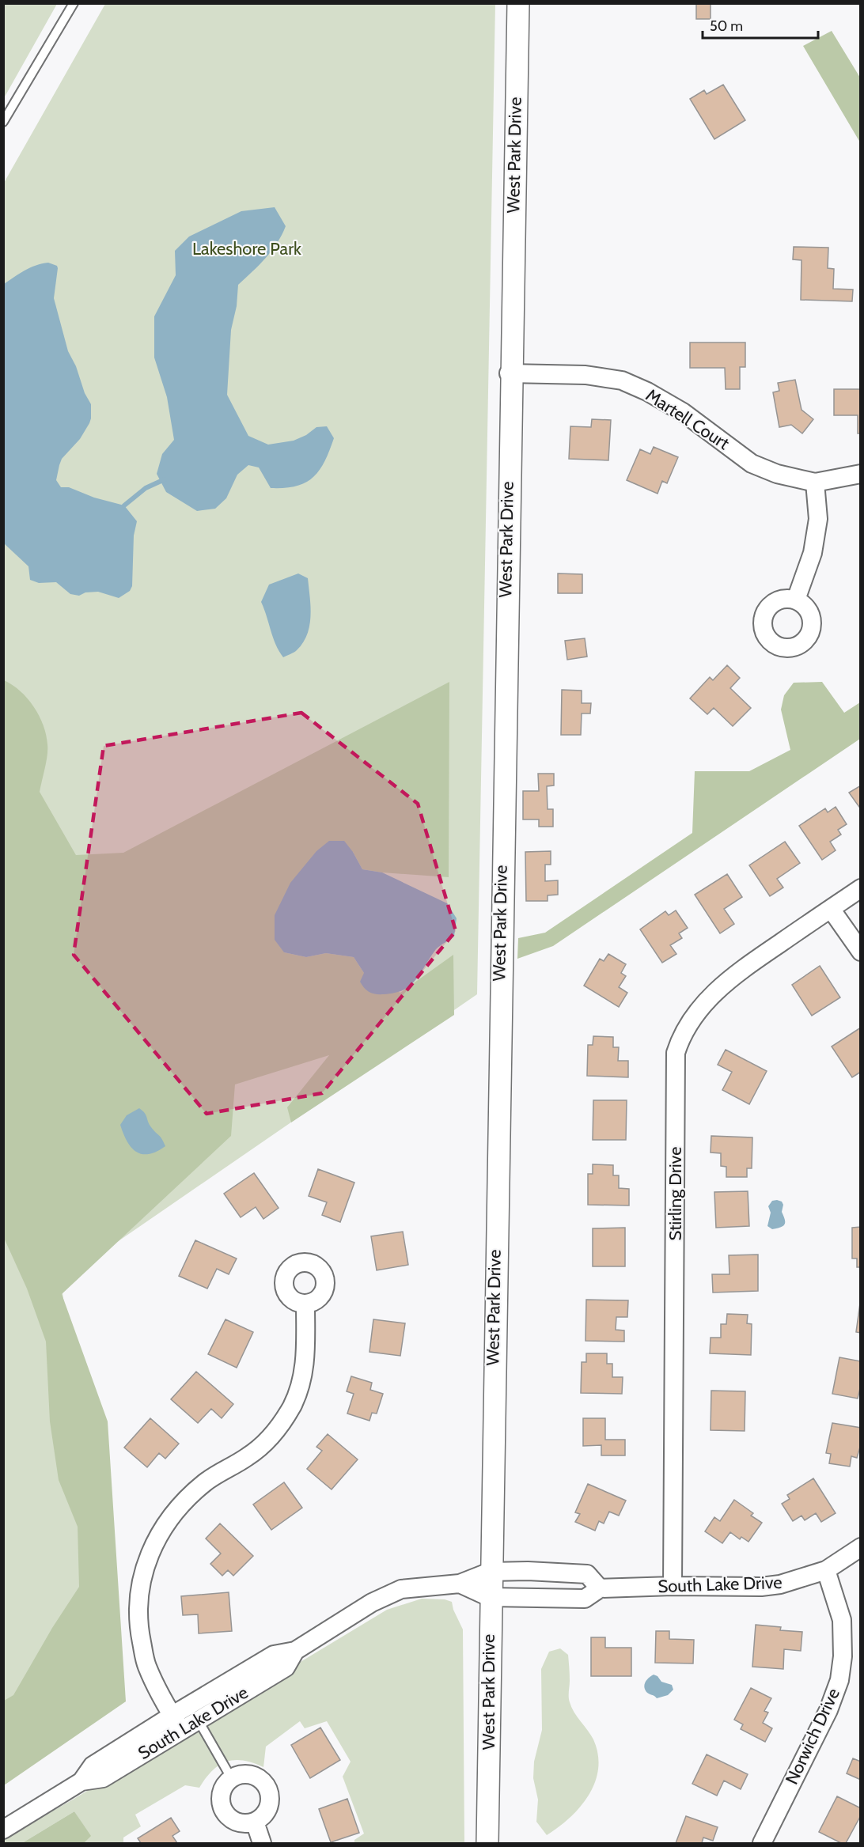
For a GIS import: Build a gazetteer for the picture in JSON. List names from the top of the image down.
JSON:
{
  "streets": {
    "street": [
      "West Park Drive",
      "Martell Court",
      "Stirling Drive",
      "South Lake Drive",
      "Norwich Drive"
    ]
  },
  "crossings": [
    ["West Park Drive", "Martell Court"],
    ["West Park Drive", "South Lake Drive"],
    ["Stirling Drive", "South Lake Drive"],
    ["South Lake Drive", "Norwich Drive"]
  ],
  "parks": ["Lakeshore Park"],
  "scale_bar": "50 m"
}
